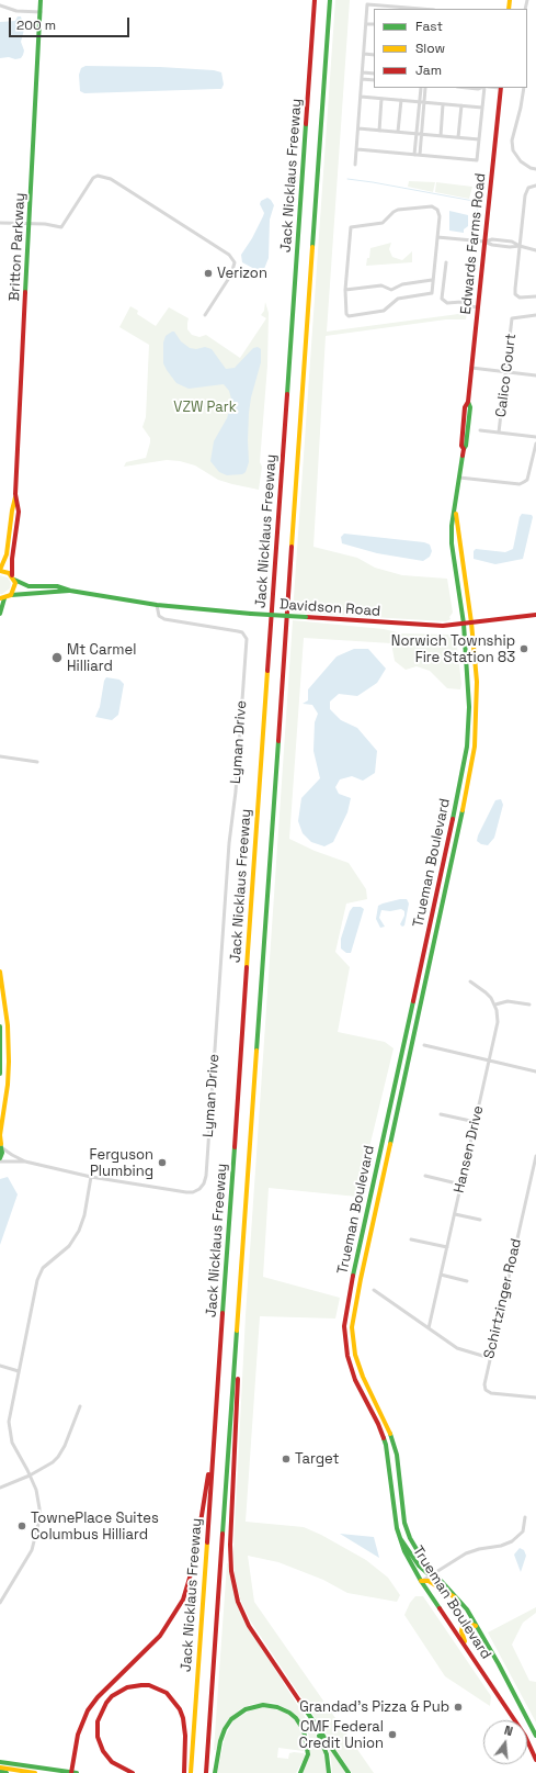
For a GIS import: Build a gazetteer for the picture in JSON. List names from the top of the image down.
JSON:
{
  "streets": {
    "main road": [
      "Jack Nicklaus Freeway",
      "Edwards Farms Road",
      "Britton Parkway",
      "Davidson Road",
      "Trueman Boulevard"
    ],
    "street": [
      "Calico Court",
      "Lyman Drive",
      "Hansen Drive",
      "Schirtzinger Road"
    ]
  },
  "crossings": [
    ["Edwards Farms Road", "Davidson Road"],
    ["Edwards Farms Road", "Trueman Boulevard"],
    ["Britton Parkway", "Davidson Road"],
    ["Davidson Road", "Lyman Drive"],
    ["Davidson Road", "Trueman Boulevard"]
  ],
  "parks": ["VZW Park"],
  "places": [
    "Verizon",
    "Norwich Township Fire Station 83",
    "Mt Carmel Hilliard",
    "Ferguson Plumbing",
    "Target",
    "TownePlace Suites Columbus Hilliard",
    "Grandad's Pizza & Pub",
    "CMF Federal Credit Union"
  ],
  "legend": ["Fast", "Slow", "Jam"],
  "scale_bar": "200 m",
  "north": "top"
}
